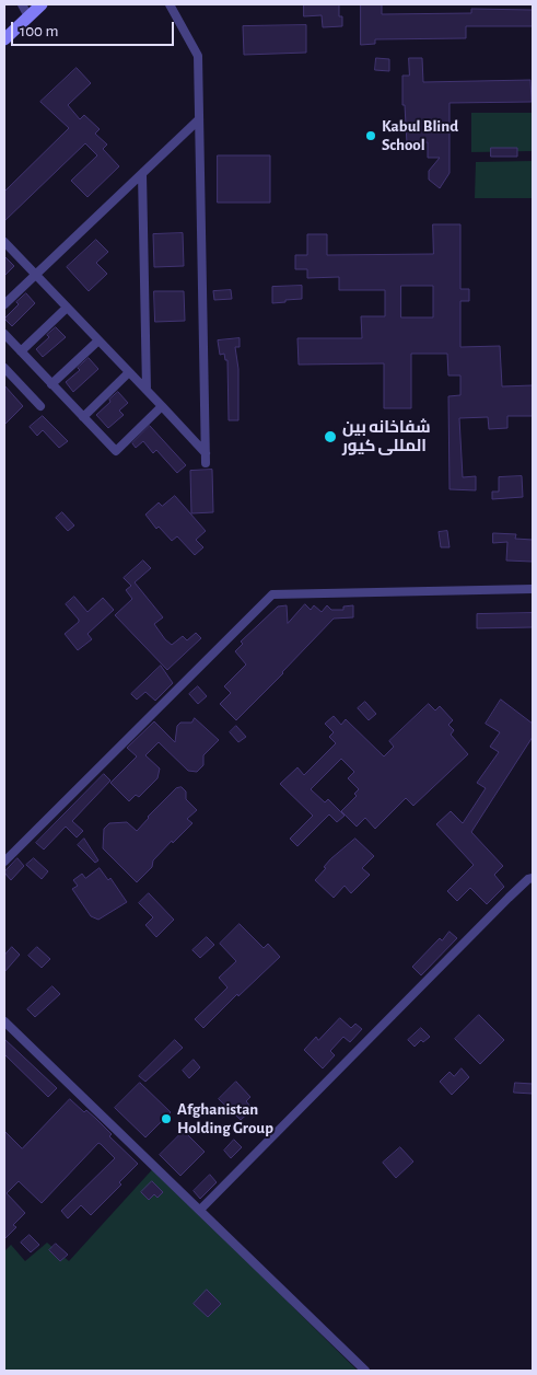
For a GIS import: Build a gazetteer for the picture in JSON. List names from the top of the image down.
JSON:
{
  "places": ["Kabul Blind School", "شفاخانه بین المللی کیور", "Afghanistan Holding Group"],
  "scale_bar": "100 m"
}
